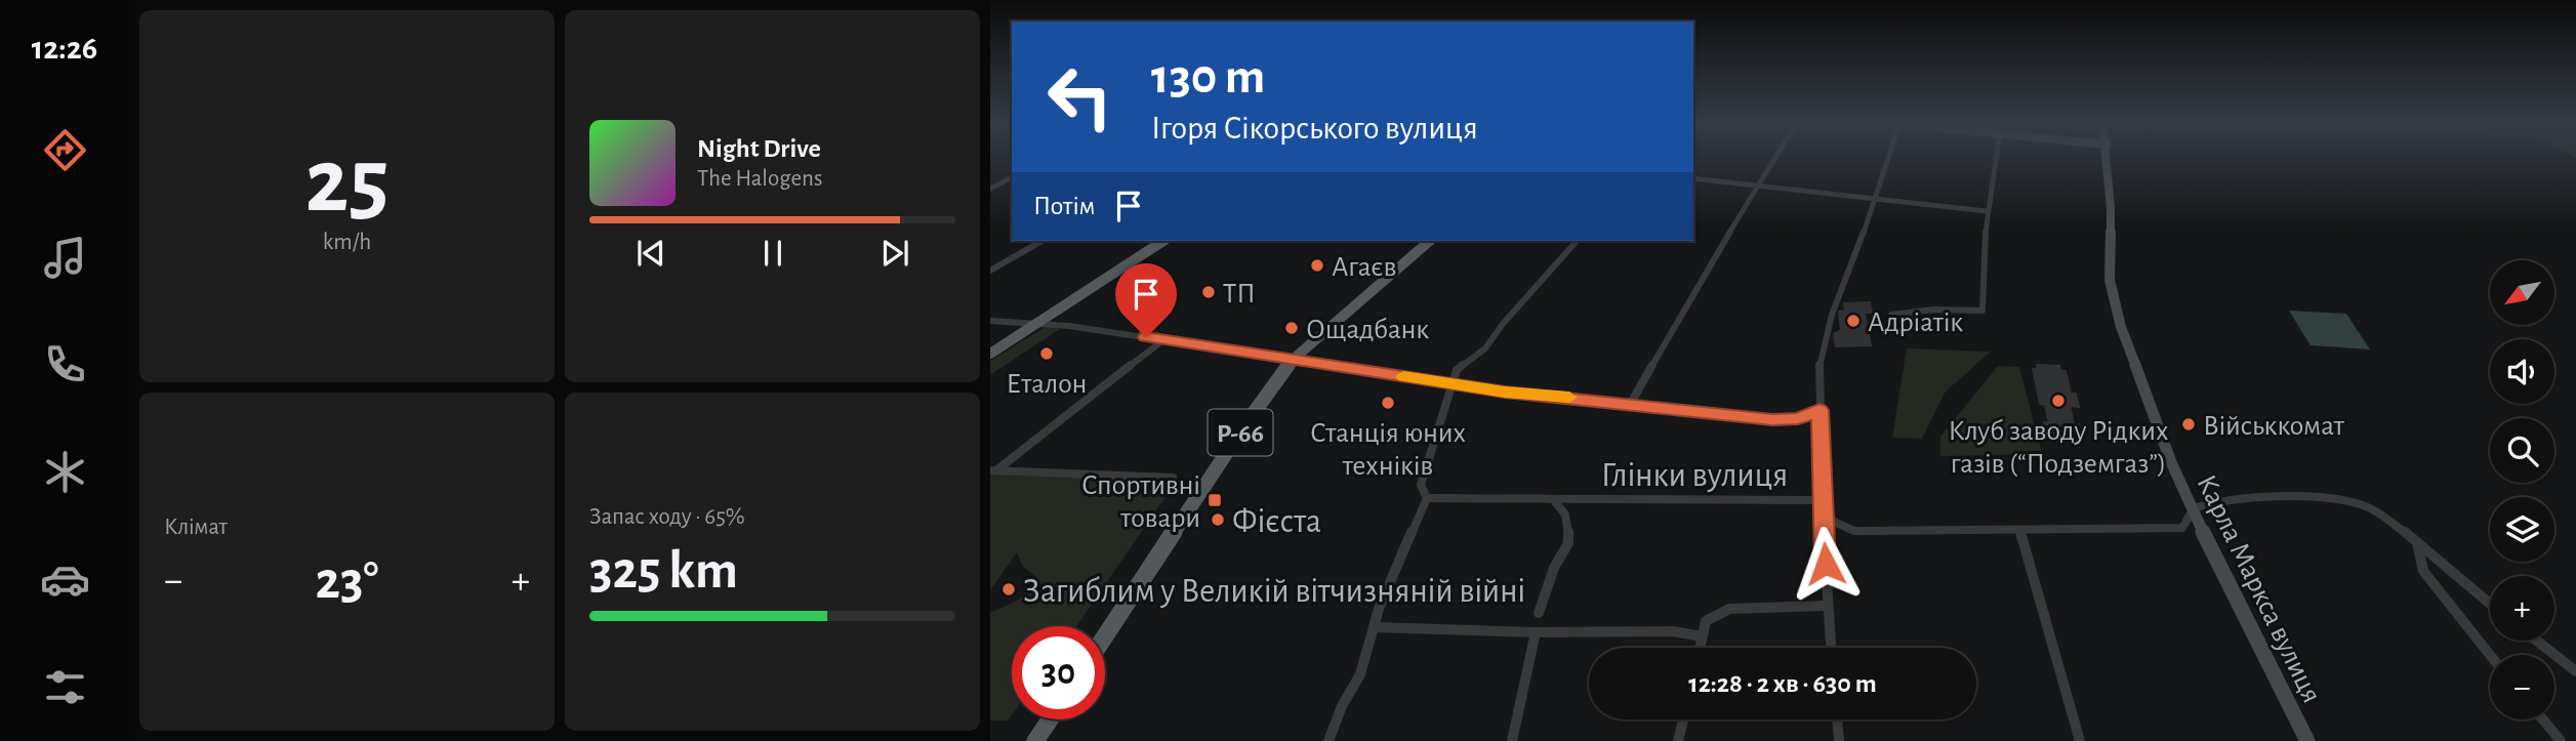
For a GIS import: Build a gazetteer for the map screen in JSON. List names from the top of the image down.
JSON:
{
  "streets": {
    "main road": ["Р-66"],
    "street": ["Глінки вулиця", "Карла Маркса вулиця"]
  },
  "crossings": [
    ["Глінки вулиця", "Карла Маркса вулиця"]
  ],
  "places": {
    "other": [
      "Агаєв",
      "ТП",
      "Адріатік",
      "Ощадбанк",
      "Еталон",
      "Клуб заводу Рідких газів (“Подземгаз”)",
      "Станція юних техніків",
      "Військкомат",
      "Фієста",
      "Загиблим у Великій вітчизняній війні"
    ],
    "transit": ["Спортивні товари"]
  },
  "north": "bottom left",
  "page": {
    "tabs": "12:26",
    "tile": [
      ["25", "km/h"],
      "Клімат",
      ["Запас ходу · 65%", "325 km"]
    ],
    "turn": ["130 m", "Ігоря Сікорського вулиця"],
    "song": ["Night Drive", "The Halogens"],
    "then": "Потім",
    "map_buttons": ["+", "−"],
    "heat": ["−", "23°", "+"],
    "limit": "30",
    "trip": "12:28 · 2 хв · 630 m"
  }
}
